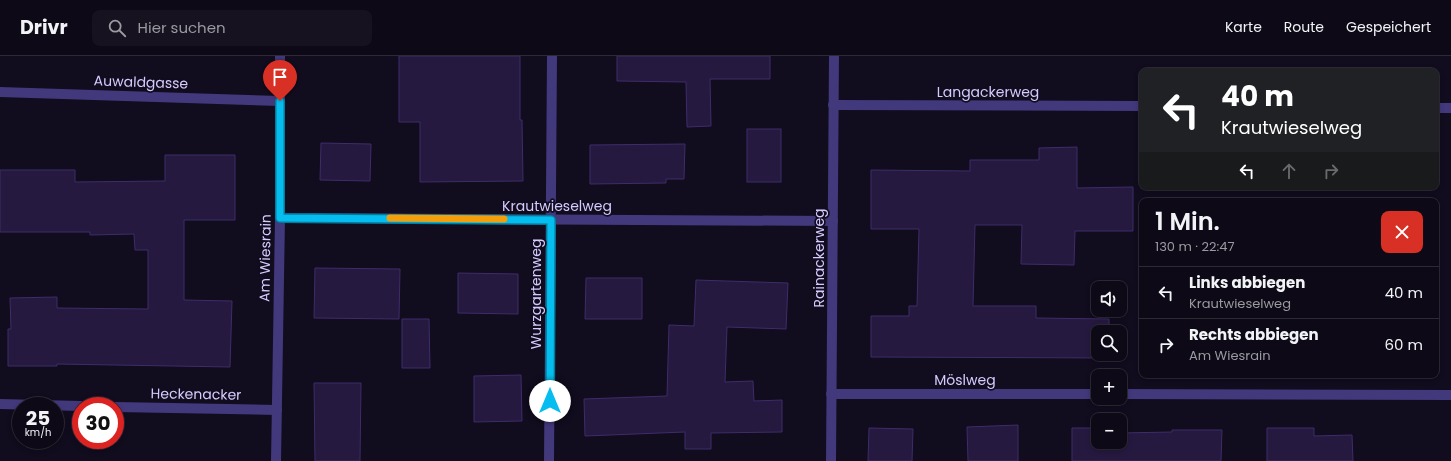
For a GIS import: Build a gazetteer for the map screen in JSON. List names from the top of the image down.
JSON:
{
  "streets": {
    "street": [
      "Auwaldgasse",
      "Langackerweg",
      "Krautwieselweg",
      "Am Wiesrain",
      "Rainackerweg",
      "Wurzgartenweg",
      "Möslweg",
      "Heckenacker"
    ]
  },
  "crossings": [
    ["Auwaldgasse", "Am Wiesrain"],
    ["Langackerweg", "Rainackerweg"],
    ["Krautwieselweg", "Am Wiesrain"],
    ["Krautwieselweg", "Rainackerweg"],
    ["Krautwieselweg", "Wurzgartenweg"],
    ["Am Wiesrain", "Heckenacker"],
    ["Rainackerweg", "Möslweg"]
  ],
  "page": {
    "header": "Drivr",
    "search": "Hier suchen",
    "nav": ["Karte", "Route", "Gespeichert"],
    "turn": ["40 m", "Krautwieselweg"],
    "heading": ["1 Min.", "130 m · 22:47"],
    "list": [
      {
        "name": "Links abbiegen",
        "note": "Krautwieselweg",
        "value": "40 m"
      },
      {
        "name": "Rechts abbiegen",
        "note": "Am Wiesrain",
        "value": "60 m"
      }
    ],
    "map_buttons": ["+", "−"],
    "speed": "25 km/h",
    "limit": "30"
  }
}
